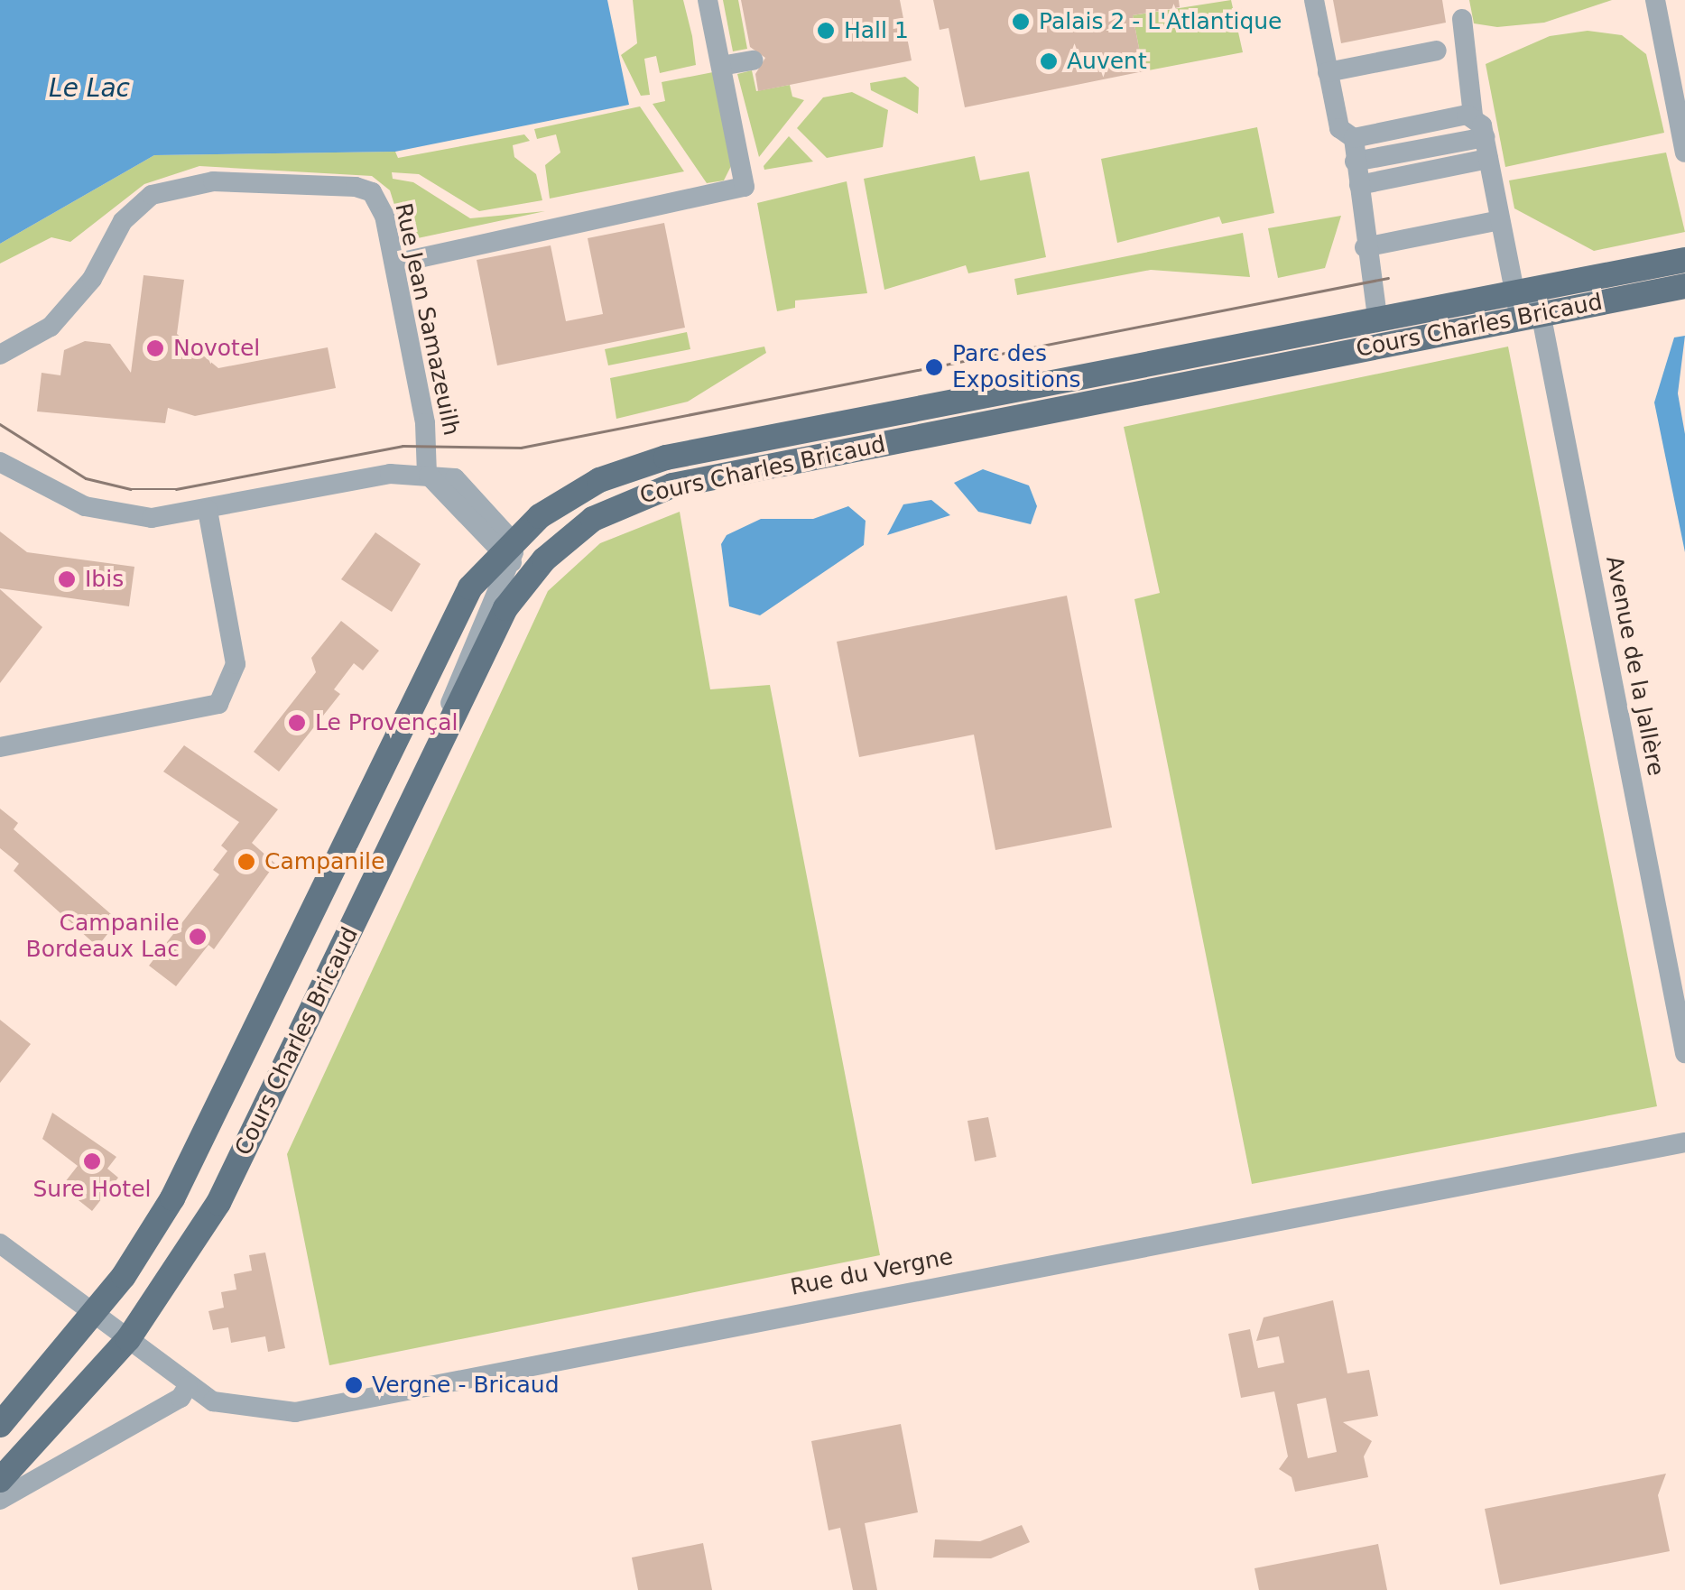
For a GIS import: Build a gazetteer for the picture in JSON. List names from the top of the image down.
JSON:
{
  "streets": {
    "main road": ["Cours Charles Bricaud"],
    "street": ["Rue Jean Samazeuilh", "Avenue de la Jallère", "Rue du Vergne"]
  },
  "crossings": [
    ["Cours Charles Bricaud", "Avenue de la Jallère"],
    ["Cours Charles Bricaud", "Rue du Vergne"]
  ],
  "water": ["Le Lac"],
  "places": [
    "Palais 2 - L'Atlantique",
    "Hall 1",
    "Auvent",
    "Novotel",
    "Parc des Expositions",
    "Ibis",
    "Le Provençal",
    "Campanile",
    "Campanile Bordeaux Lac",
    "Sure Hotel",
    "Vergne - Bricaud"
  ]
}
